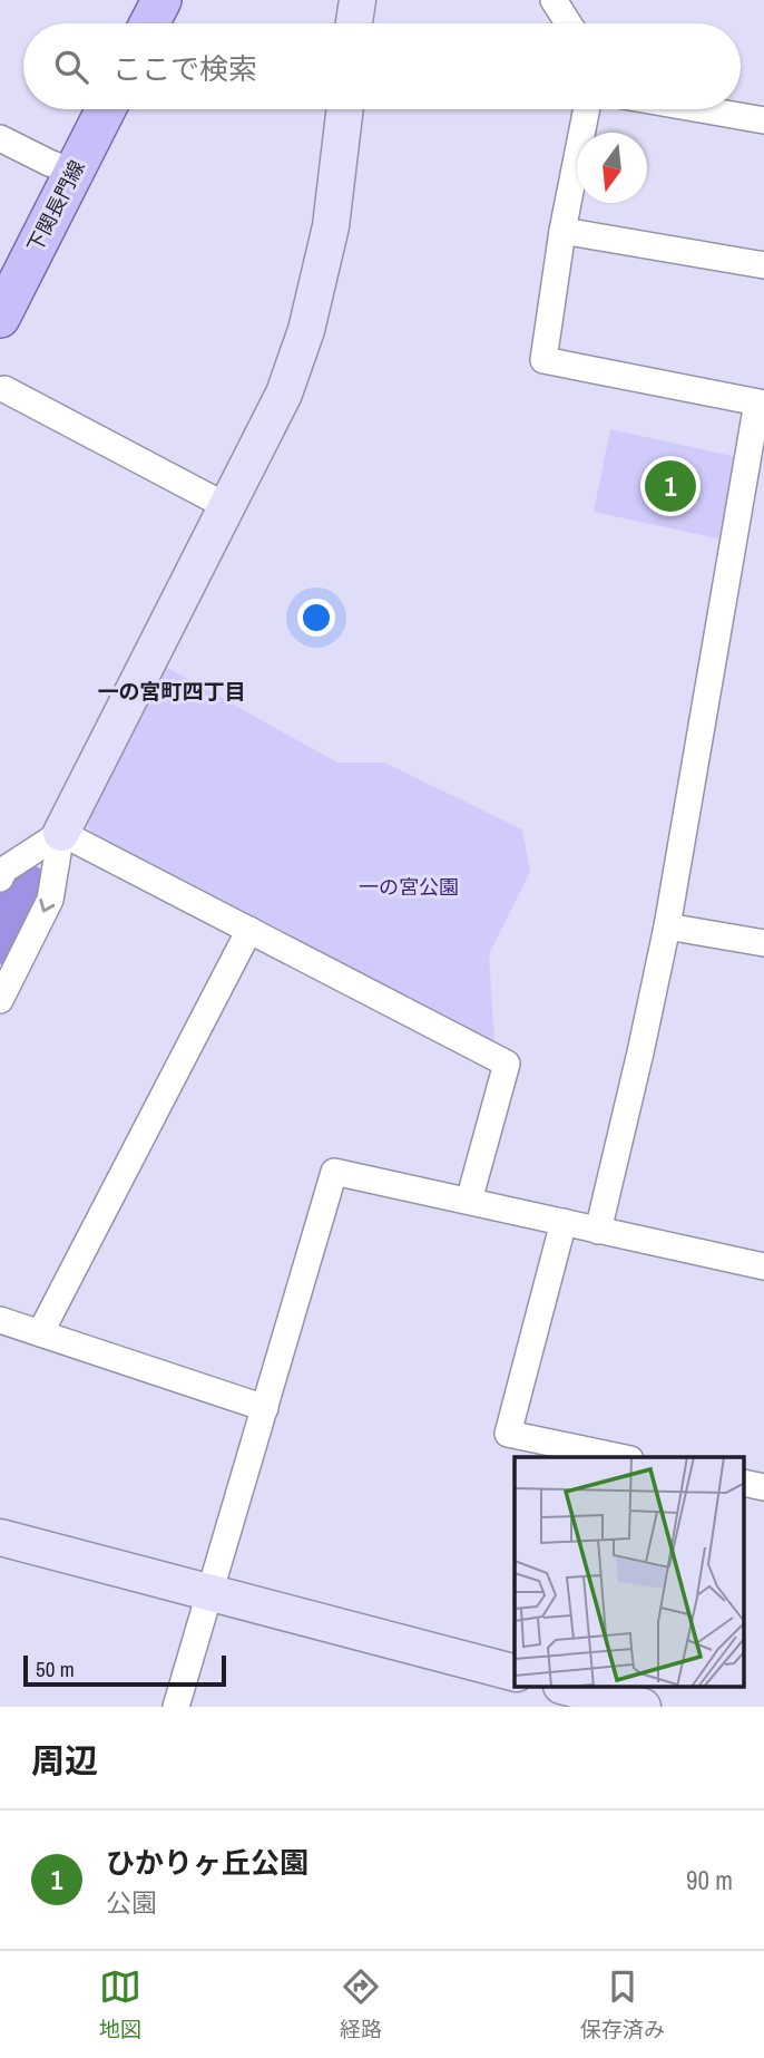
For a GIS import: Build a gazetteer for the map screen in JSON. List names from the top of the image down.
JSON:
{
  "streets": {
    "main road": ["下関長門線"]
  },
  "districts": ["一の宮町四丁目"],
  "parks": ["一の宮公園"],
  "scale_bar": "50 m",
  "north": "bottom",
  "page": {
    "search": "ここで検索",
    "pins": "1",
    "scale": "50 m",
    "heading": "周辺",
    "list": [
      {
        "mark": "1",
        "name": "ひかりヶ丘公園",
        "note": "公園",
        "value": "90 m"
      }
    ],
    "nav": ["地図", "経路", "保存済み"]
  }
}
